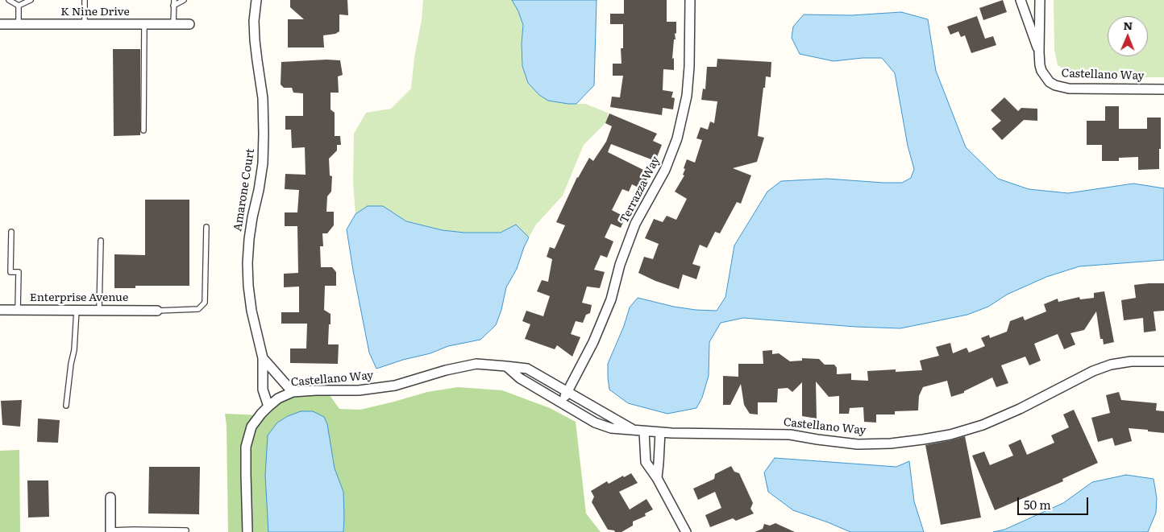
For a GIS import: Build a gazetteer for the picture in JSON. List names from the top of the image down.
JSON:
{
  "streets": {
    "street": [
      "K Nine Drive",
      "Castellano Way",
      "Amarone Court",
      "Terrazza Way",
      "Enterprise Avenue"
    ]
  },
  "crossings": [
    ["Castellano Way", "Terrazza Way"]
  ],
  "scale_bar": "50 m",
  "north": "top"
}
